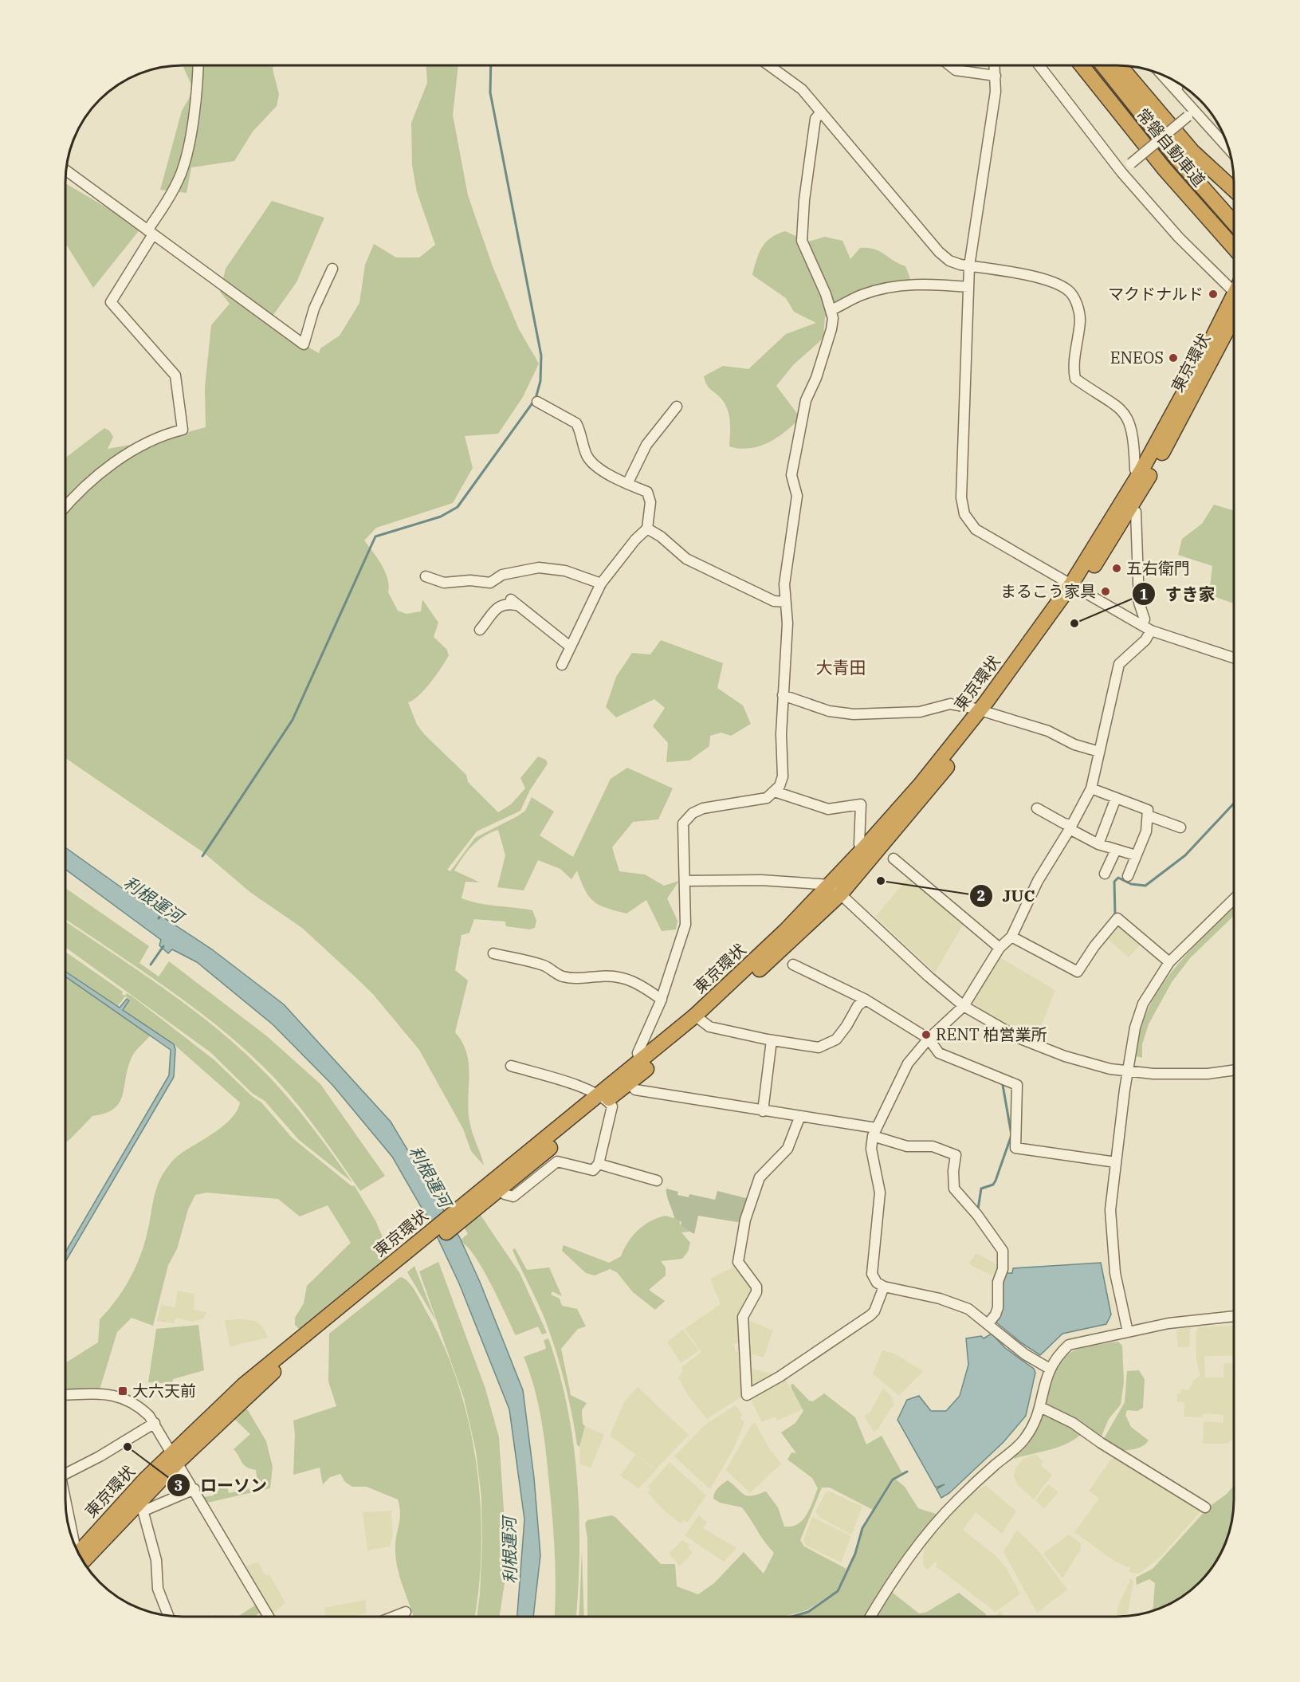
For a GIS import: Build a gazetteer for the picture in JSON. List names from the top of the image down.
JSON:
{
  "streets": {
    "highway": ["常磐自動車道", "東京環状"]
  },
  "districts": ["大青田"],
  "water": ["利根運河"],
  "places": {
    "other": [
      "マクドナルド",
      "ENEOS",
      "五右衛門",
      "まるこう家具",
      "すき家",
      "JUC",
      "RENT 柏営業所",
      "ローソン"
    ],
    "transit": ["大六天前"]
  }
}
